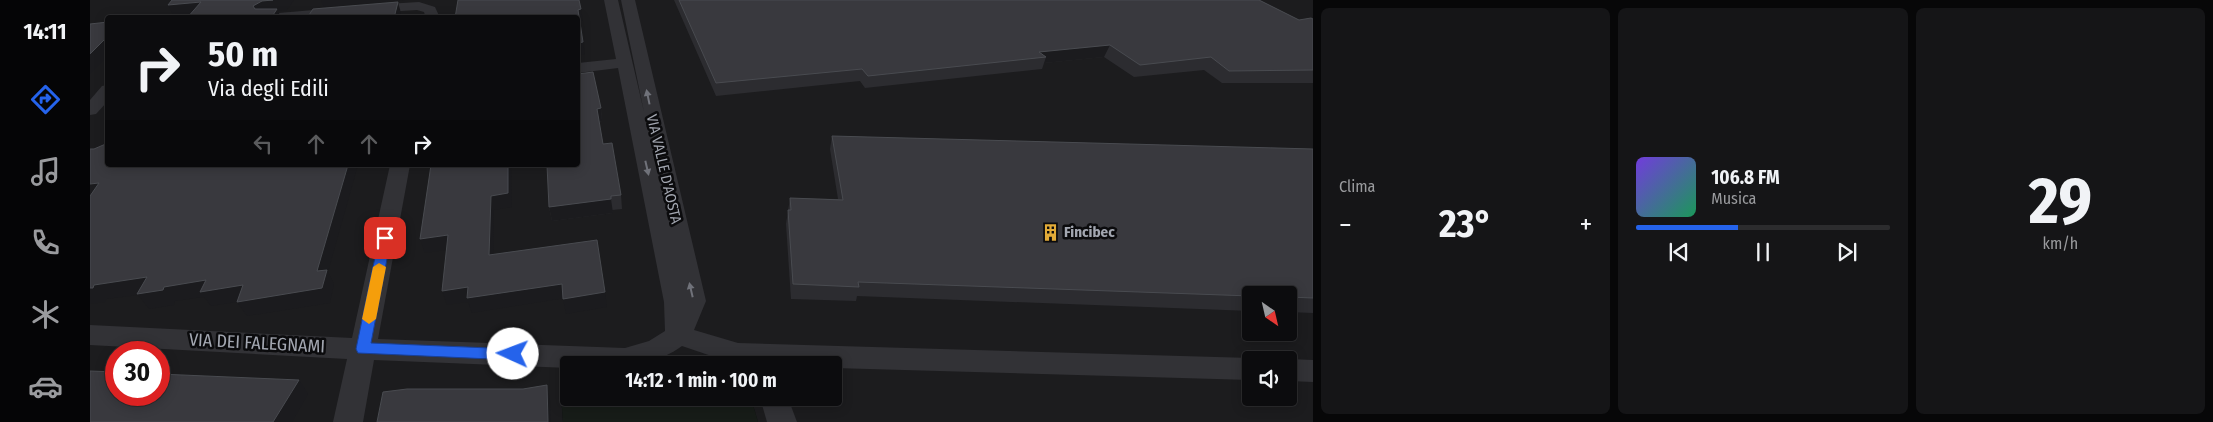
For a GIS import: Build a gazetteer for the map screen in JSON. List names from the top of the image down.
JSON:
{
  "streets": {
    "street": ["VIA VALLE D'AOSTA", "VIA DEI FALEGNAMI"]
  },
  "places": {
    "building": ["Fincibec"]
  },
  "north": "bottom right",
  "page": {
    "tabs": "14:11",
    "tile": [
      "Clima",
      ["29", "km/h"]
    ],
    "turn": ["50 m", "Via degli Edili"],
    "song": ["106.8 FM", "Musica"],
    "heat": ["−", "23°", "+"],
    "limit": "30",
    "trip": "14:12 · 1 min · 100 m"
  }
}
